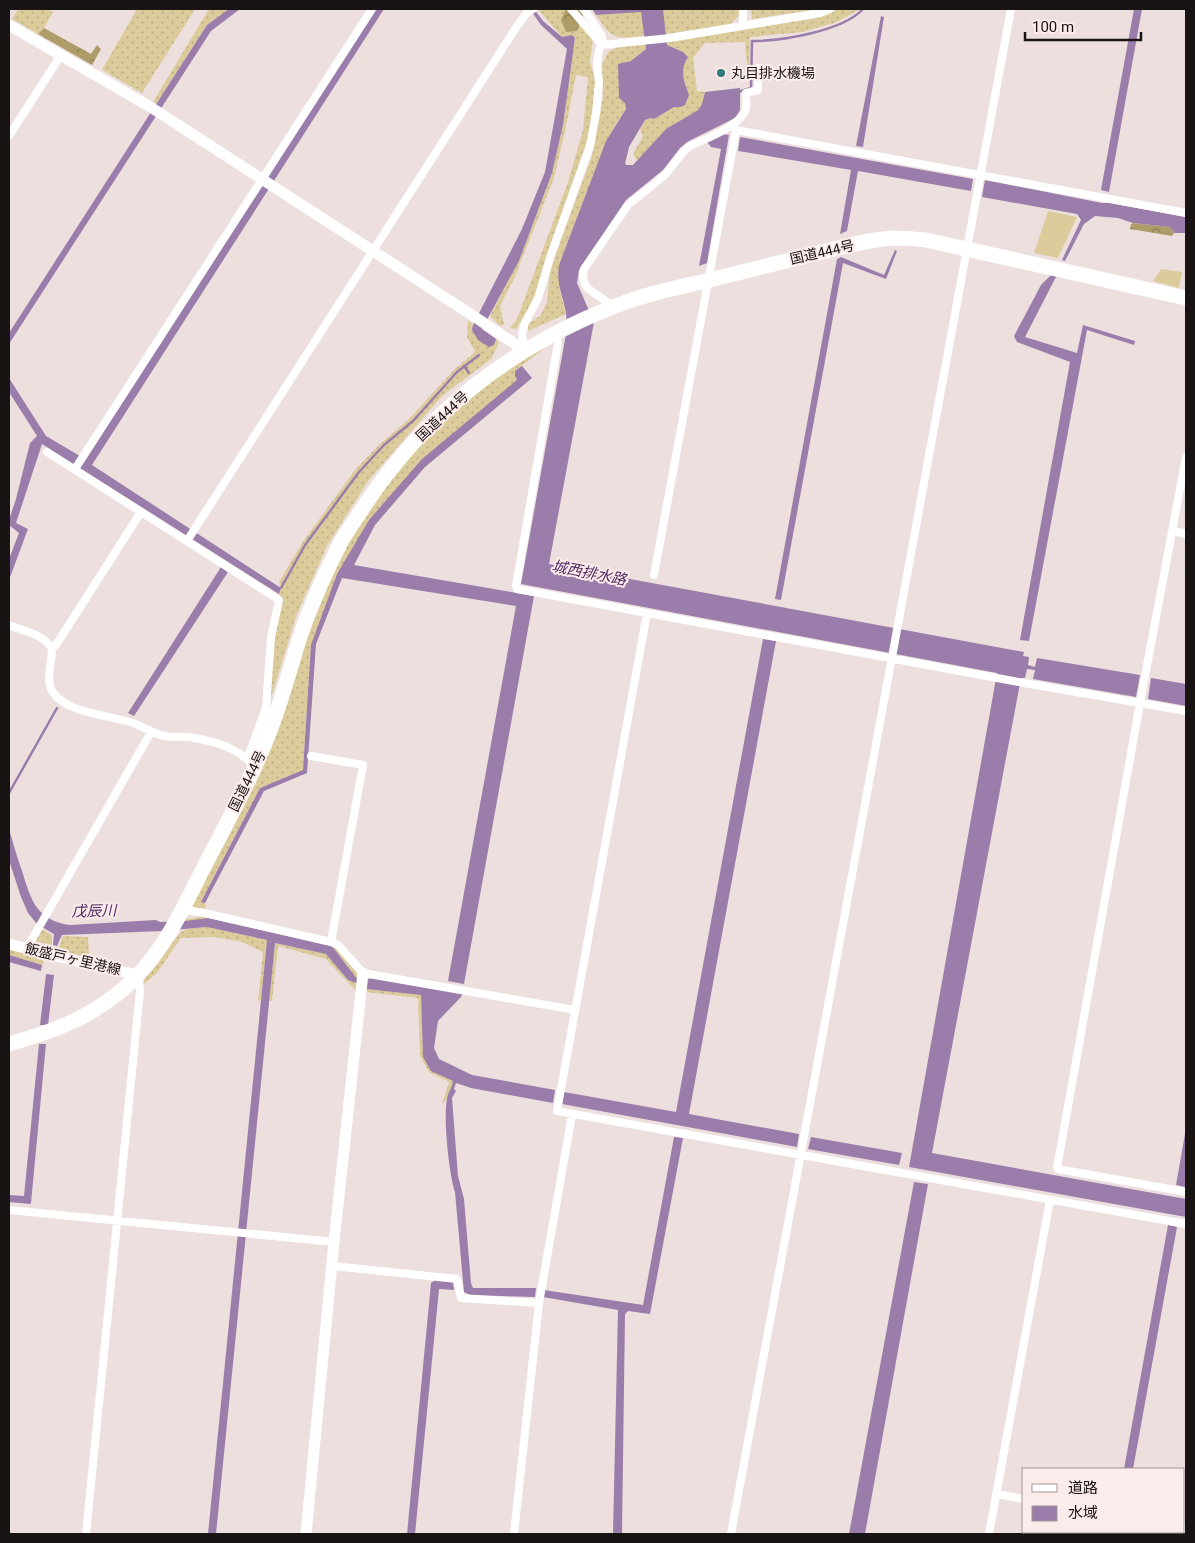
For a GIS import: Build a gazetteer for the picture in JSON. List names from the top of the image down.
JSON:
{
  "streets": {
    "highway": ["国道444号"],
    "street": ["飯盛戸ヶ里港線"]
  },
  "crossings": [
    ["国道444号", "飯盛戸ヶ里港線"]
  ],
  "water": ["城西排水路", "戊辰川"],
  "places": ["丸目排水機場"],
  "legend": ["道路", "水域"],
  "scale_bar": "100 m"
}
